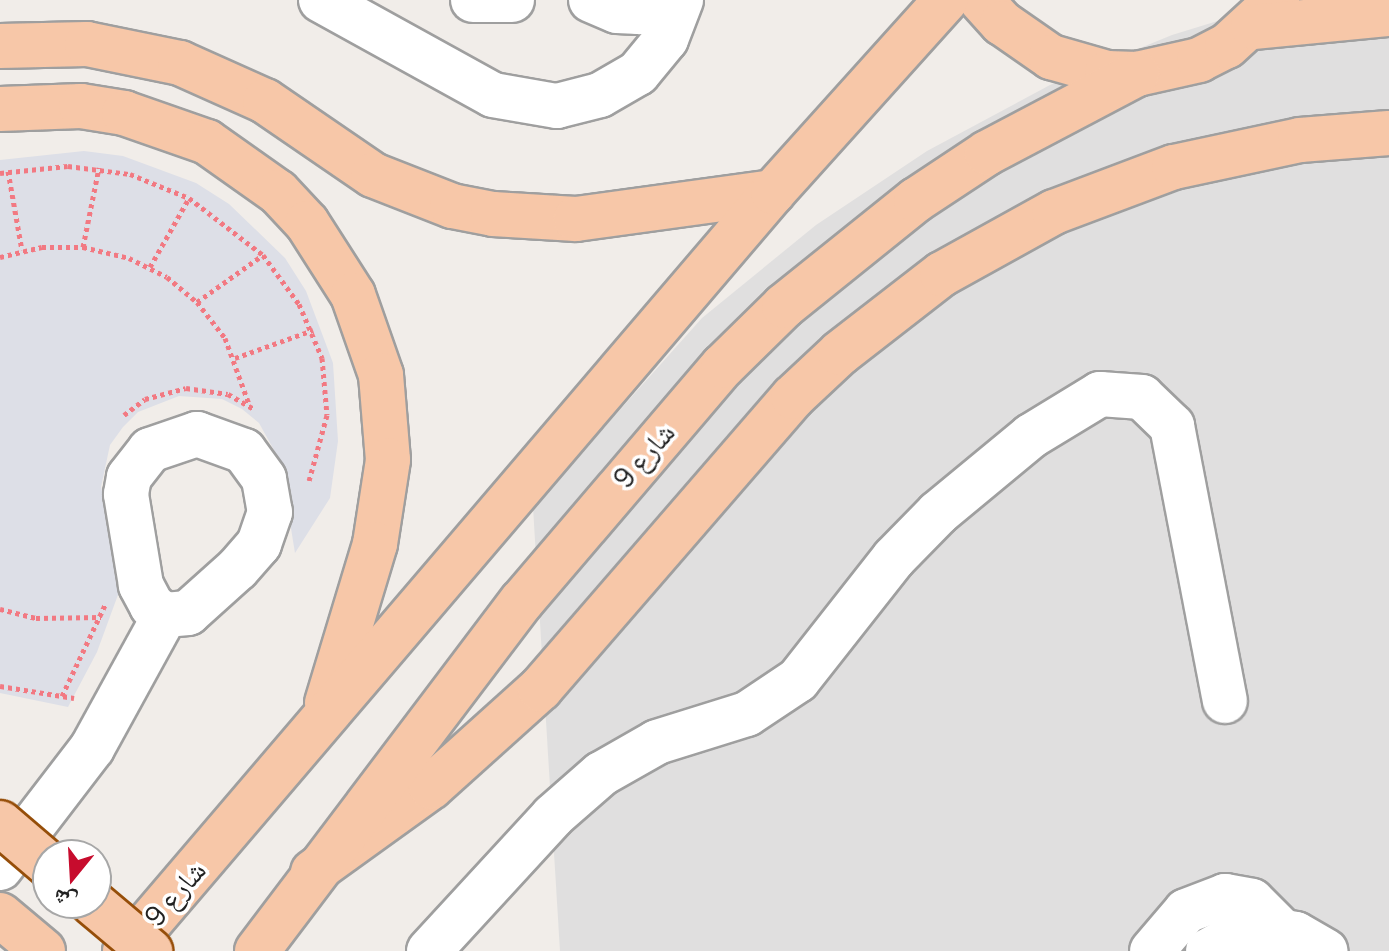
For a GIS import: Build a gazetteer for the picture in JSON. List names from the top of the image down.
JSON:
{
  "streets": {
    "main road": ["شارع 9"]
  },
  "north": "bottom"
}
